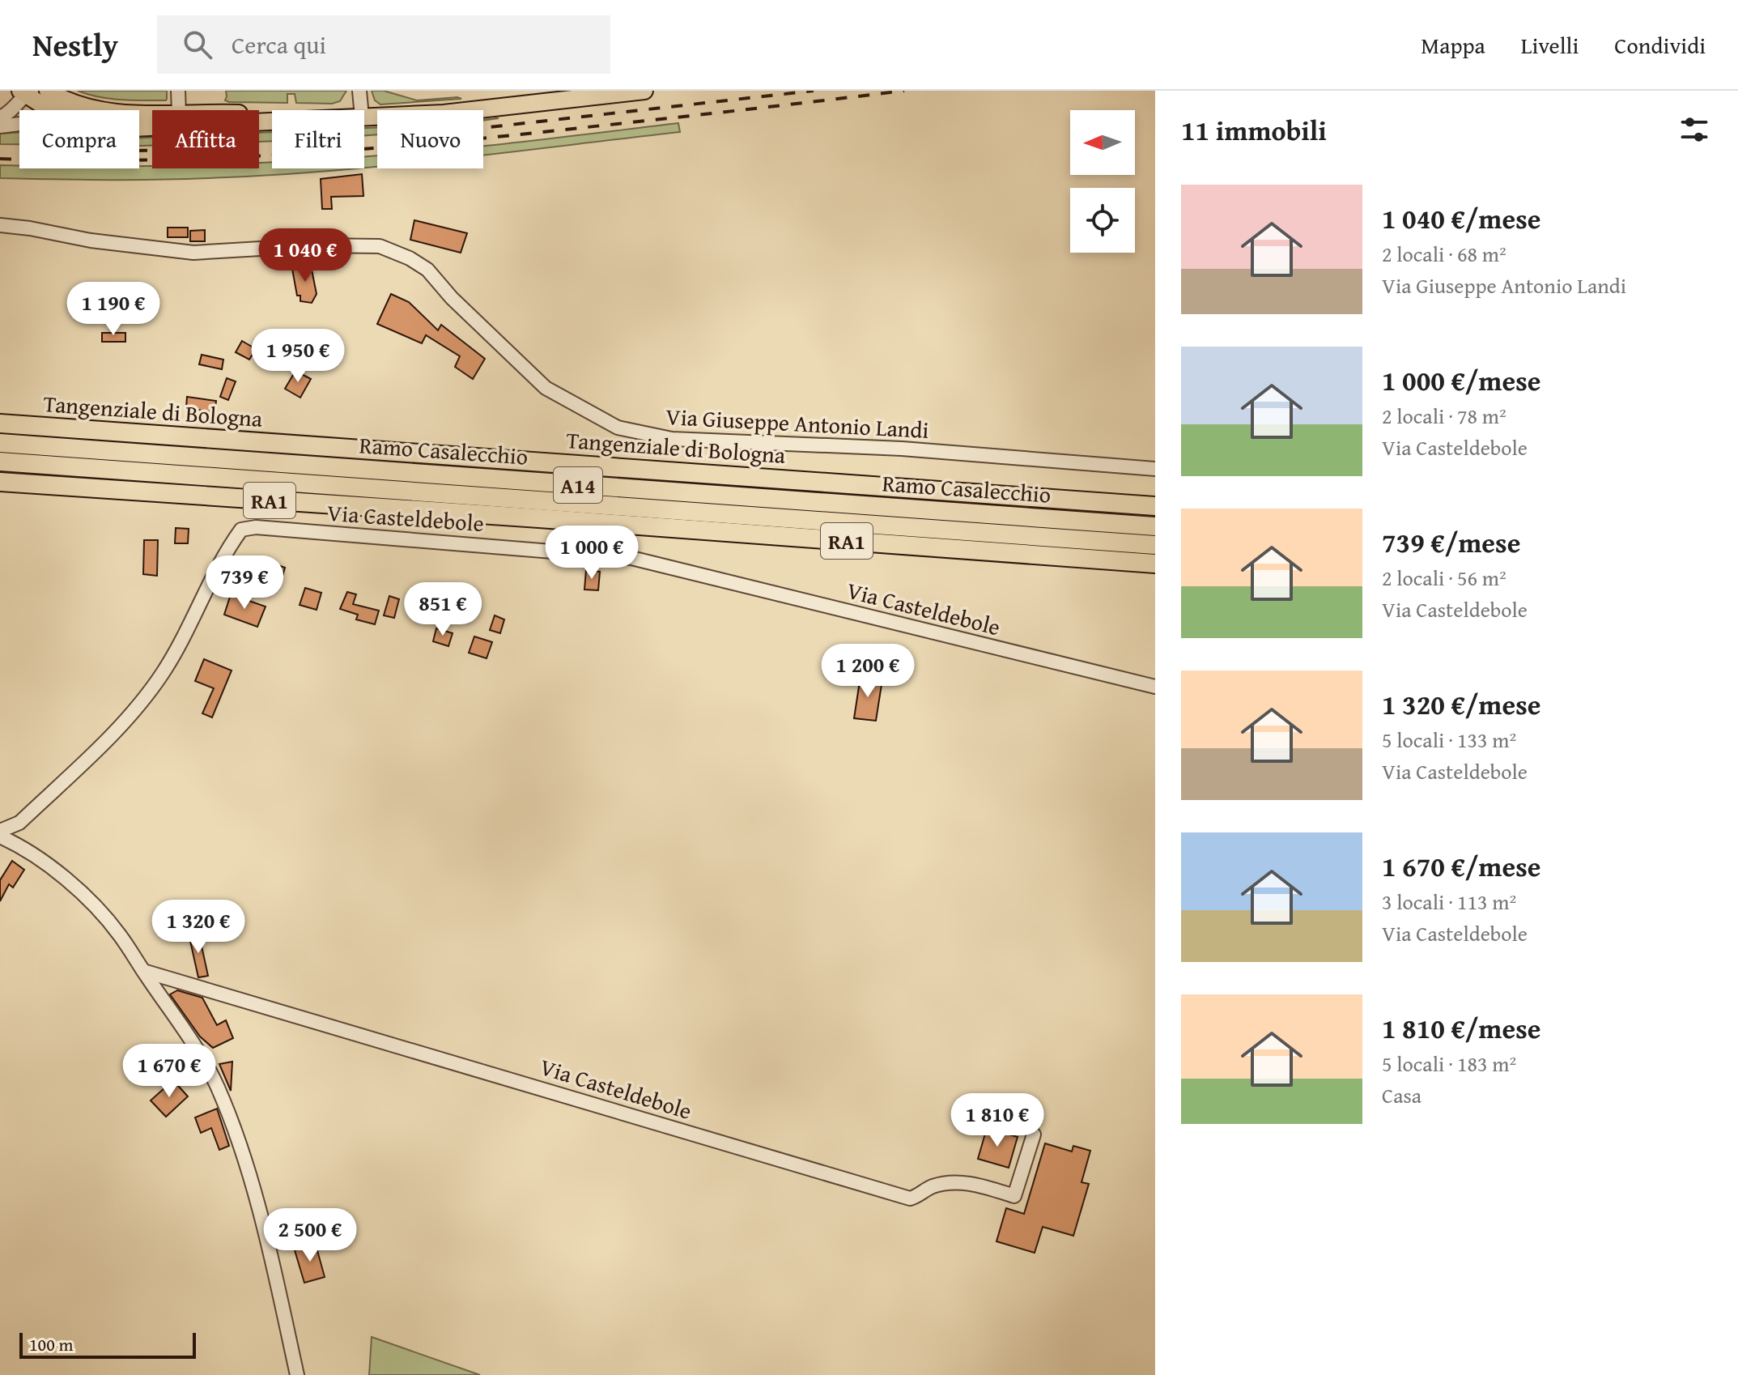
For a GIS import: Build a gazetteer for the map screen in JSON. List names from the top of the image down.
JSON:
{
  "streets": {
    "highway": [
      "Tangenziale di Bologna",
      "Ramo Casalecchio",
      "A14",
      "RA1"
    ],
    "street": ["Via Giuseppe Antonio Landi", "Via Casteldebole"]
  },
  "scale_bar": "100 m",
  "north": "left",
  "page": {
    "header": "Nestly",
    "search": "Cerca qui",
    "nav": ["Mappa", "Livelli", "Condividi"],
    "heading": "11 immobili",
    "chip": [
      "Compra",
      "Affitta",
      "Filtri",
      "Nuovo"
    ],
    "list": [
      {
        "name": "1 040 €/mese",
        "note": "2 locali · 68 m² · Via Giuseppe Antonio Landi"
      },
      {
        "name": "1 000 €/mese",
        "note": "2 locali · 78 m² · Via Casteldebole"
      },
      {
        "name": "739 €/mese",
        "note": "2 locali · 56 m² · Via Casteldebole"
      },
      {
        "name": "1 320 €/mese",
        "note": "5 locali · 133 m² · Via Casteldebole"
      },
      {
        "name": "1 670 €/mese",
        "note": "3 locali · 113 m² · Via Casteldebole"
      },
      {
        "name": "1 810 €/mese",
        "note": "5 locali · 183 m² · Casa"
      }
    ],
    "price": [
      "1 040 €",
      "1 190 €",
      "1 950 €",
      "1 000 €",
      "739 €",
      "851 €",
      "1 200 €",
      "1 320 €",
      "1 670 €",
      "1 810 €",
      "2 500 €"
    ],
    "scale": "100 m"
  }
}
